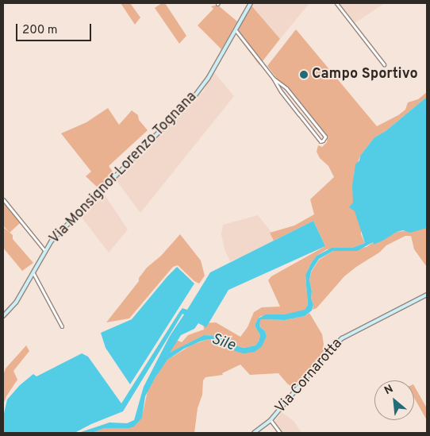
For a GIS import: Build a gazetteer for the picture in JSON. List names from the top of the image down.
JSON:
{
  "streets": {
    "street": ["Via Monsignor Lorenzo Tognana", "Via Cornarotta"]
  },
  "water": ["Sile"],
  "places": ["Campo Sportivo"],
  "scale_bar": "200 m",
  "north": "top left"
}
